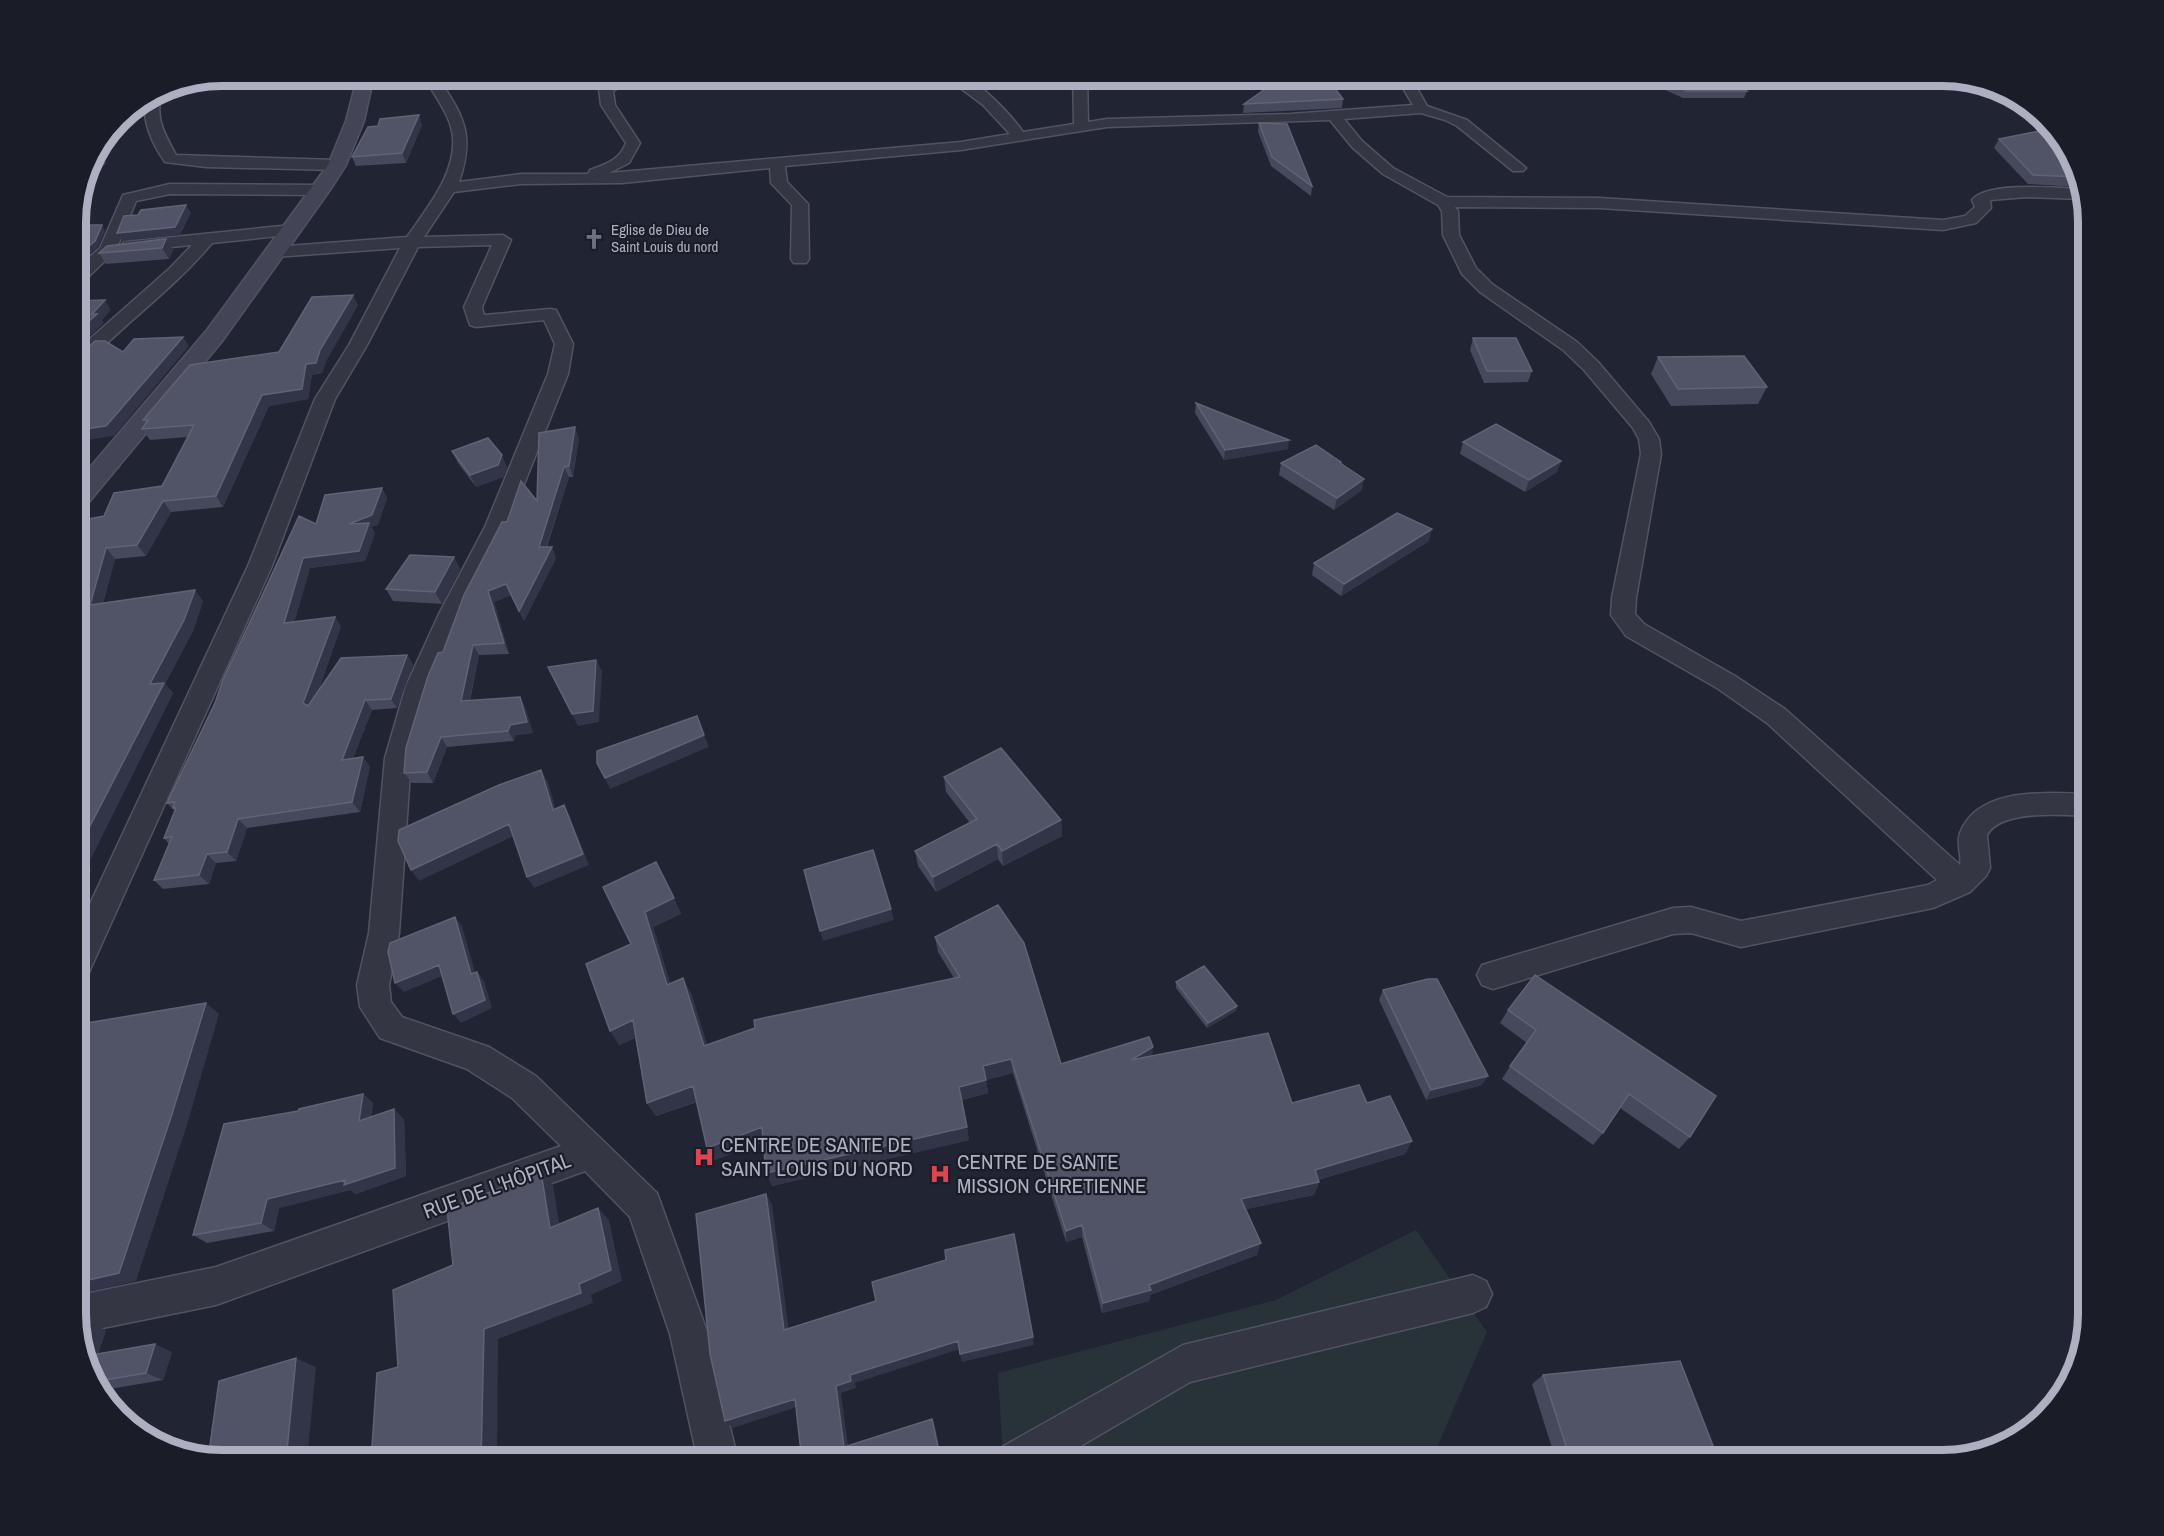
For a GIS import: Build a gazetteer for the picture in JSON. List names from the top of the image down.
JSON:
{
  "streets": {
    "street": ["RUE DE L'HÔPITAL"]
  },
  "places": {
    "church": ["Eglise de Dieu de Saint Louis du nord"],
    "hospital": ["CENTRE DE SANTE DE SAINT LOUIS DU NORD", "CENTRE DE SANTE MISSION CHRETIENNE"]
  }
}
